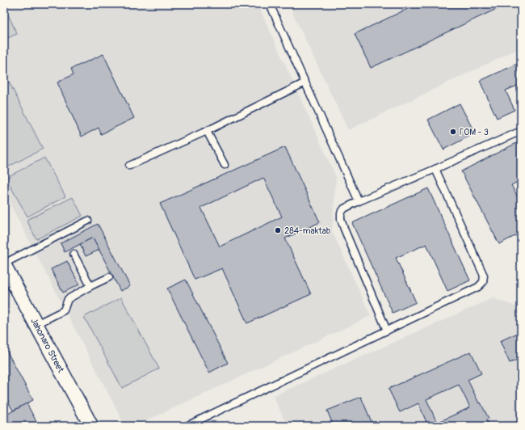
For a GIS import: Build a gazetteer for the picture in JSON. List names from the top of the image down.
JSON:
{
  "streets": {
    "street": ["Jahonaro Street"]
  },
  "places": ["ГОМ - 3", "284-maktab"]
}
